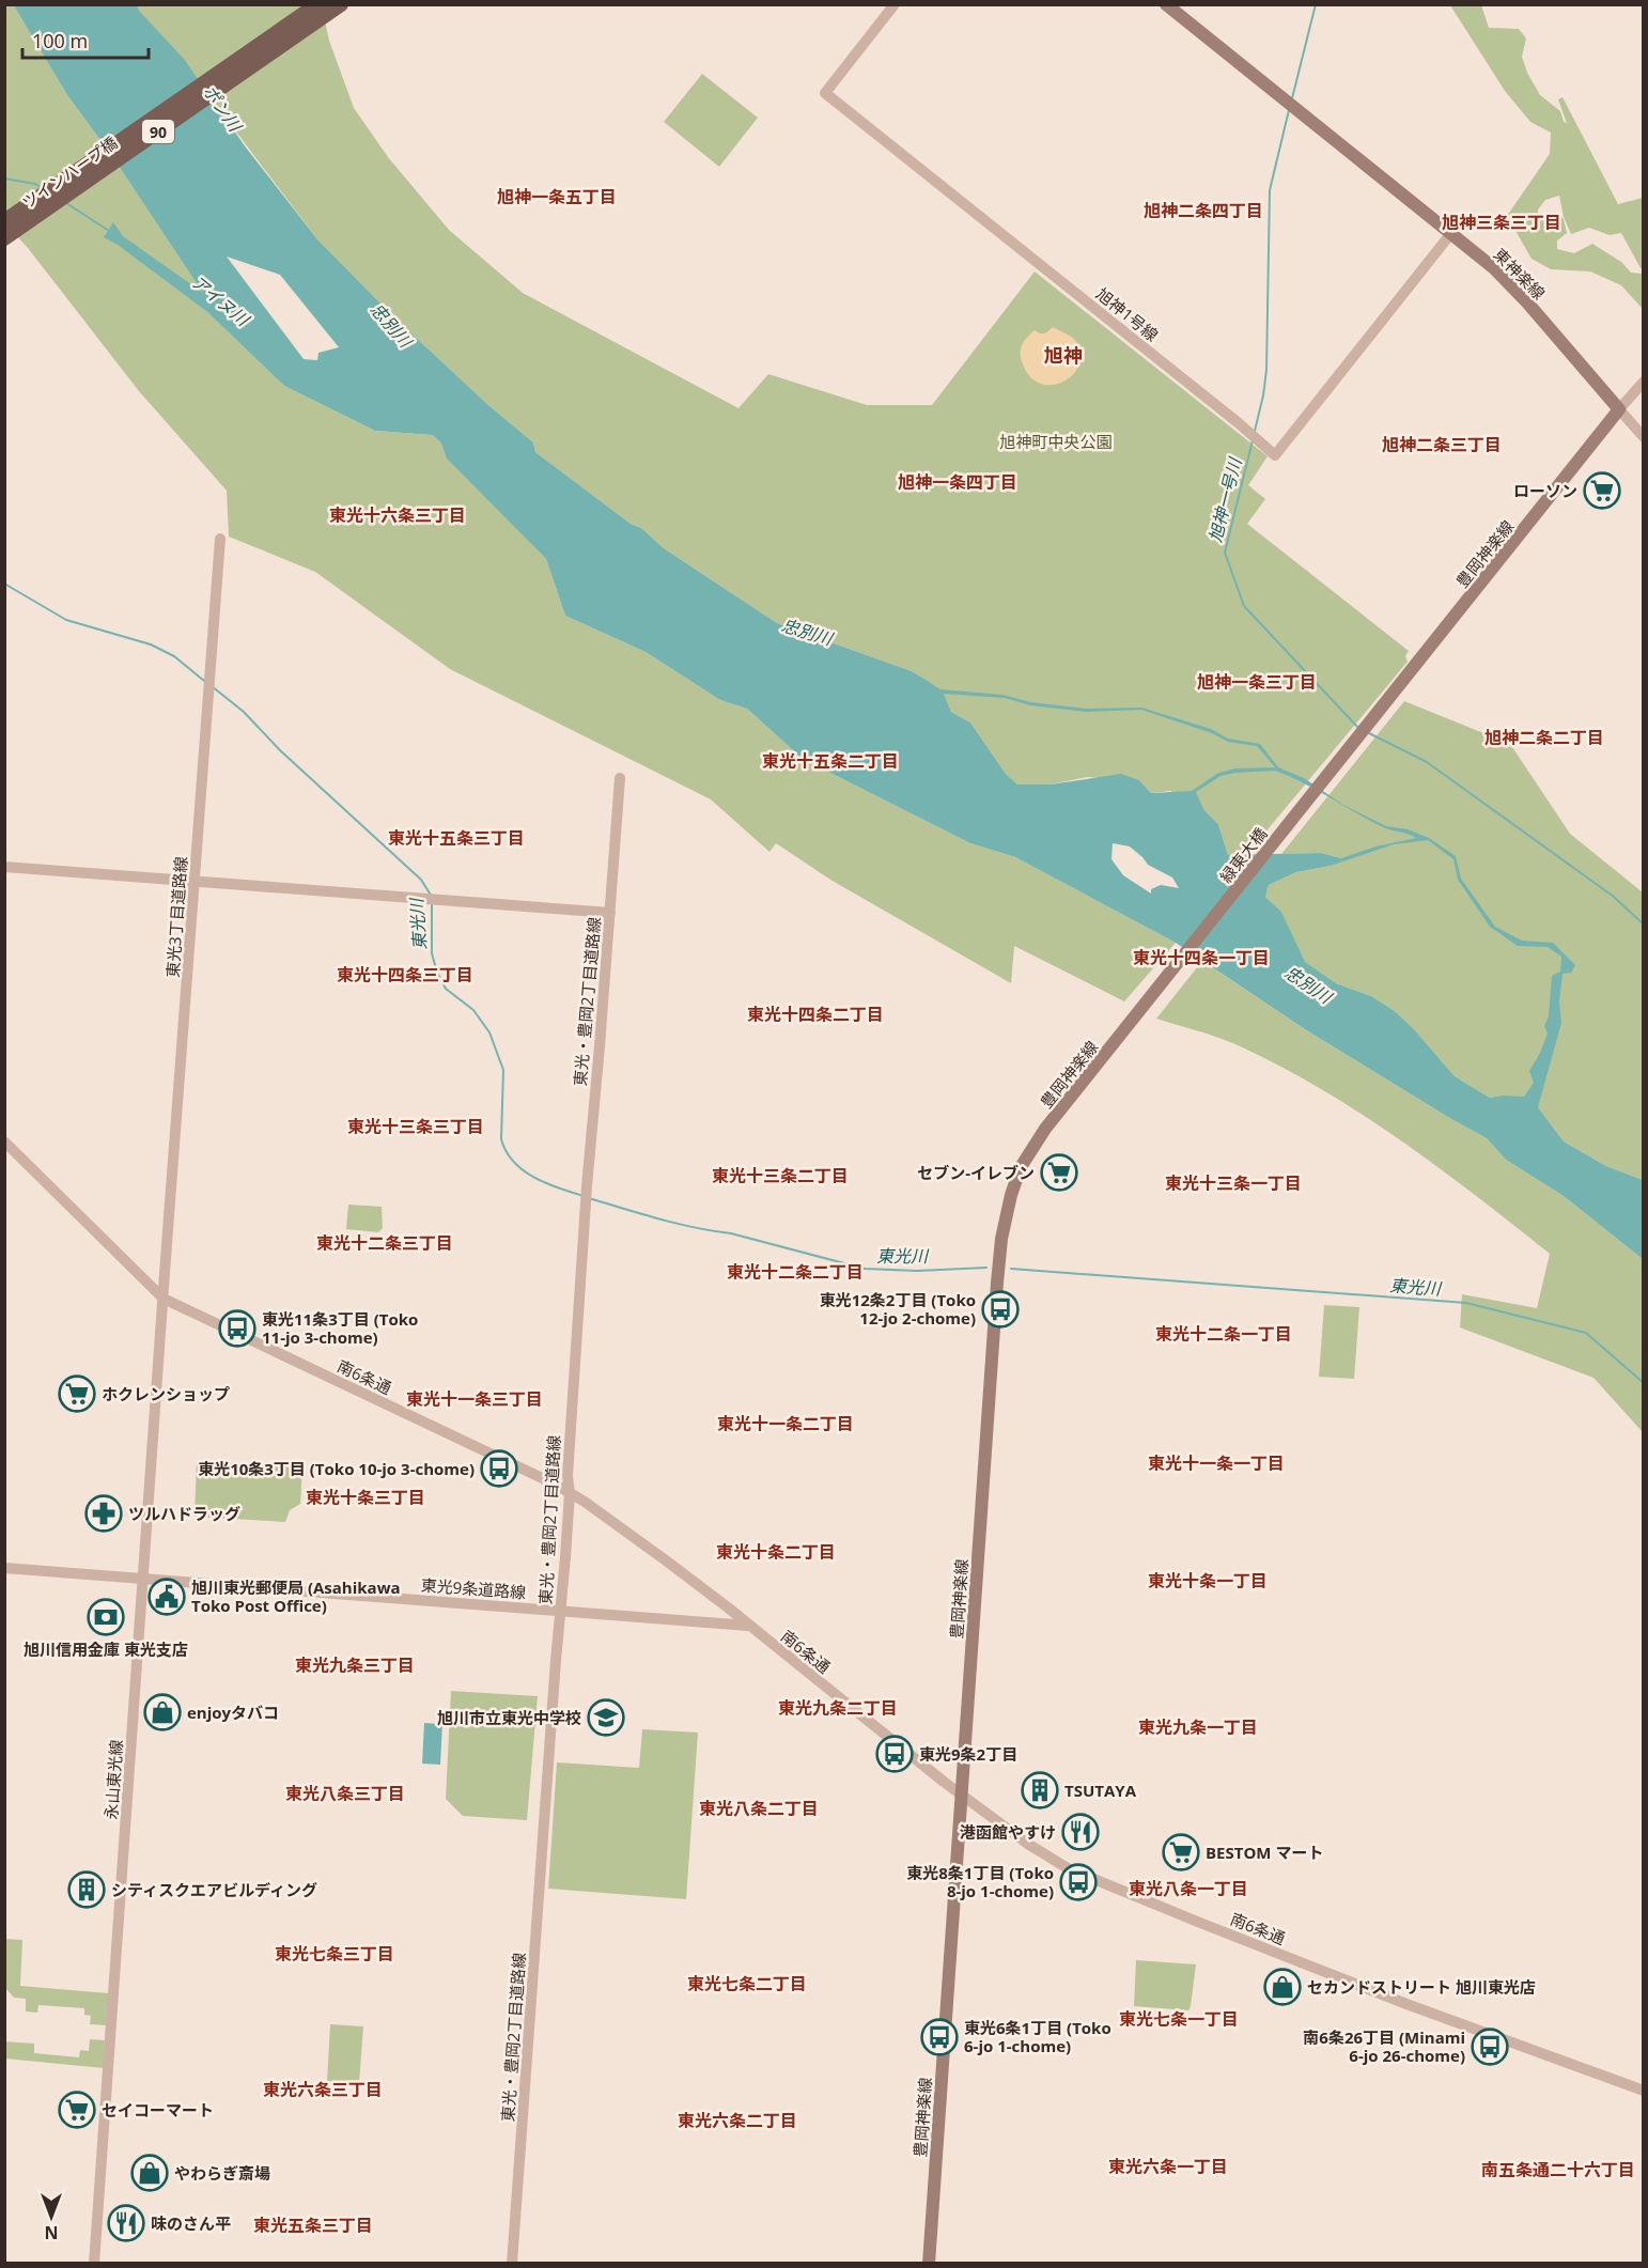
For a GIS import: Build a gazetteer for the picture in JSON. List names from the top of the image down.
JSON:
{
  "streets": {
    "main road": [
      "90",
      "ツインハープ橋",
      "東神楽線",
      "豊岡神楽線",
      "緑東大橋"
    ],
    "street": [
      "旭神1号線",
      "東光3丁目道路線",
      "東光・豊岡2丁目道路線",
      "南6条通",
      "東光9条道路線",
      "永山東光線"
    ]
  },
  "crossings": [
    ["90", "ツインハープ橋"],
    ["東神楽線", "旭神1号線"],
    ["東神楽線", "豊岡神楽線"],
    ["豊岡神楽線", "緑東大橋"],
    ["豊岡神楽線", "南6条通"],
    ["東光3丁目道路線", "南6条通"],
    ["東光3丁目道路線", "永山東光線"],
    ["東光・豊岡2丁目道路線", "南6条通"],
    ["東光・豊岡2丁目道路線", "東光9条道路線"],
    ["南6条通", "東光9条道路線"],
    ["南6条通", "永山東光線"],
    ["東光9条道路線", "永山東光線"]
  ],
  "districts": [
    "旭神一条五丁目",
    "旭神二条四丁目",
    "旭神三条三丁目",
    "旭神",
    "旭神二条三丁目",
    "旭神一条四丁目",
    "東光十六条三丁目",
    "旭神一条三丁目",
    "旭神二条二丁目",
    "東光十五条二丁目",
    "東光十五条三丁目",
    "東光十四条一丁目",
    "東光十四条三丁目",
    "東光十四条二丁目",
    "東光十三条三丁目",
    "東光十三条二丁目",
    "東光十三条一丁目",
    "東光十二条三丁目",
    "東光十二条二丁目",
    "東光十二条一丁目",
    "東光十一条三丁目",
    "東光十一条二丁目",
    "東光十一条一丁目",
    "東光十条三丁目",
    "東光十条二丁目",
    "東光十条一丁目",
    "東光九条三丁目",
    "東光九条二丁目",
    "東光九条一丁目",
    "東光八条三丁目",
    "東光八条二丁目",
    "東光八条一丁目",
    "東光七条三丁目",
    "東光七条二丁目",
    "東光七条一丁目",
    "東光六条三丁目",
    "東光六条二丁目",
    "東光六条一丁目",
    "南五条通二十六丁目",
    "東光五条三丁目"
  ],
  "water": [
    "ポン川",
    "アイヌ川",
    "忠別川",
    "旭神一号川",
    "東光川"
  ],
  "parks": ["旭神町中央公園"],
  "places": {
    "supermarket": [
      "ローソン",
      "セブン-イレブン",
      "ホクレンショップ",
      "BESTOM マート",
      "セイコーマート"
    ],
    "bus stop": [
      "東光12条2丁目 (Toko 12-jo 2-chome)",
      "東光11条3丁目 (Toko 11-jo 3-chome)",
      "東光10条3丁目 (Toko 10-jo 3-chome)",
      "東光9条2丁目",
      "東光8条1丁目 (Toko 8-jo 1-chome)",
      "東光6条1丁目 (Toko 6-jo 1-chome)",
      "南6条26丁目 (Minami 6-jo 26-chome)"
    ],
    "pharmacy": ["ツルハドラッグ"],
    "public building": ["旭川東光郵便局 (Asahikawa Toko Post Office)"],
    "bank": ["旭川信用金庫 東光支店"],
    "shop": ["enjoyタバコ", "セカンドストリート 旭川東光店", "やわらぎ斎場"],
    "school or university": ["旭川市立東光中学校"],
    "building": ["TSUTAYA", "シティスクエアビルディング"],
    "restaurant": ["港函館やすけ", "味のさん平"]
  },
  "scale_bar": "100 m",
  "north": "bottom"
}
